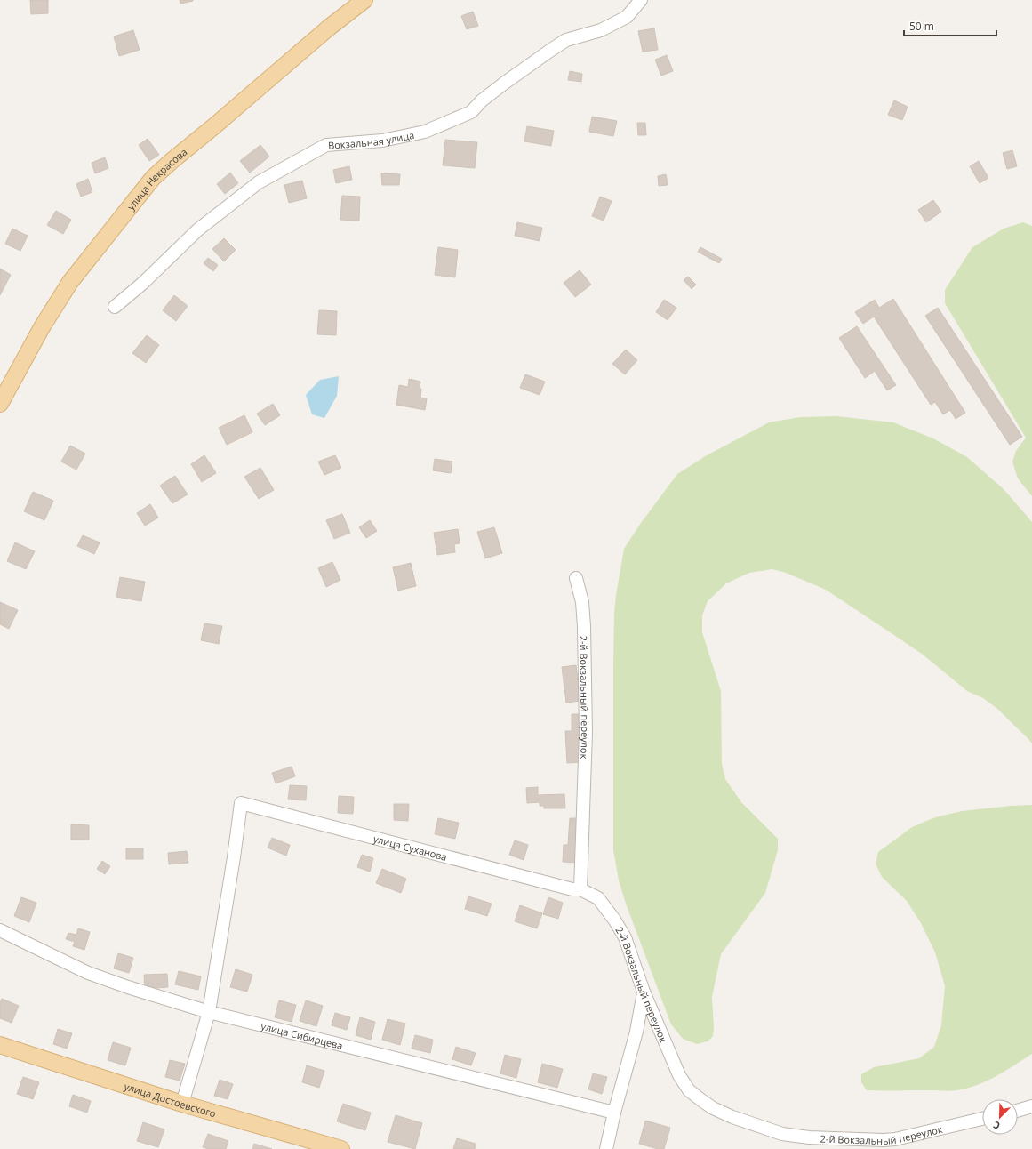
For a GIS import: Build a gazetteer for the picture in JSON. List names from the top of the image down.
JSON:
{
  "streets": {
    "main road": ["улица Некрасова", "улица Достоевского"],
    "street": [
      "Вокзальная улица",
      "2-й Вокзальный переулок",
      "улица Суханова",
      "улица Сибирцева"
    ]
  },
  "crossings": [
    ["2-й Вокзальный переулок", "улица Суханова"],
    ["улица Суханова", "улица Сибирцева"]
  ],
  "scale_bar": "50 m",
  "north": "bottom left"
}
